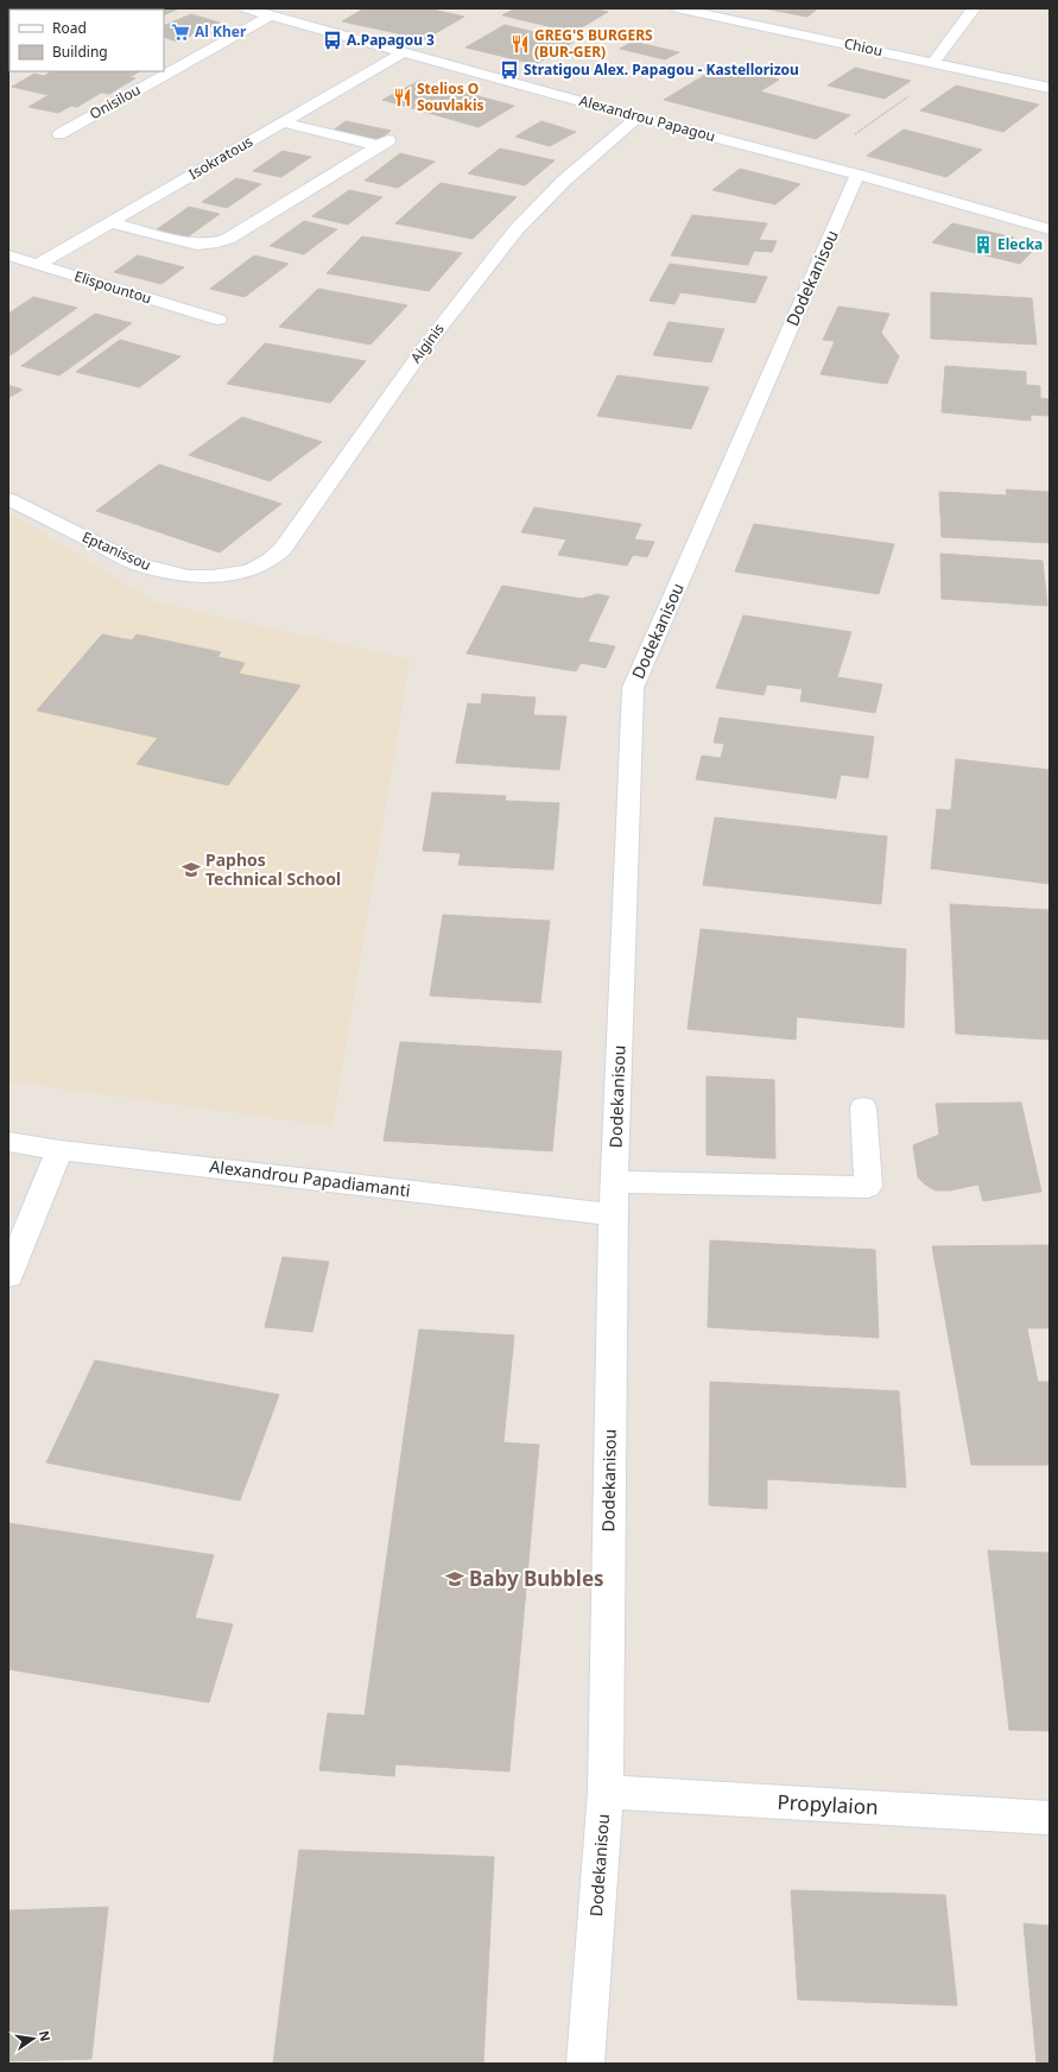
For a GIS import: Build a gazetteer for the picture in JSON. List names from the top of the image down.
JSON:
{
  "streets": {
    "street": [
      "Chiou",
      "Onisilou",
      "Alexandrou Papagou",
      "Isokratous",
      "Dodekanisou",
      "Elispountou",
      "Aiginis",
      "Eptanissou",
      "Alexandrou Papadiamanti",
      "Propylaion"
    ]
  },
  "crossings": [
    ["Onisilou", "Alexandrou Papagou"],
    ["Alexandrou Papagou", "Isokratous"],
    ["Alexandrou Papagou", "Dodekanisou"],
    ["Alexandrou Papagou", "Aiginis"],
    ["Isokratous", "Elispountou"],
    ["Dodekanisou", "Alexandrou Papadiamanti"],
    ["Dodekanisou", "Propylaion"],
    ["Aiginis", "Eptanissou"]
  ],
  "places": {
    "supermarket": ["Al Kher"],
    "bus stop": ["A.Papagou 3", "Stratigou Alex. Papagou - Kastellorizou"],
    "restaurant": ["GREG'S BURGERS (BUR-GER)", "Stelios O Souvlakis"],
    "building": ["Elecka"],
    "school or university": ["Paphos Technical School", "Baby Bubbles"]
  },
  "legend": ["Road", "Building"],
  "north": "right"
}
